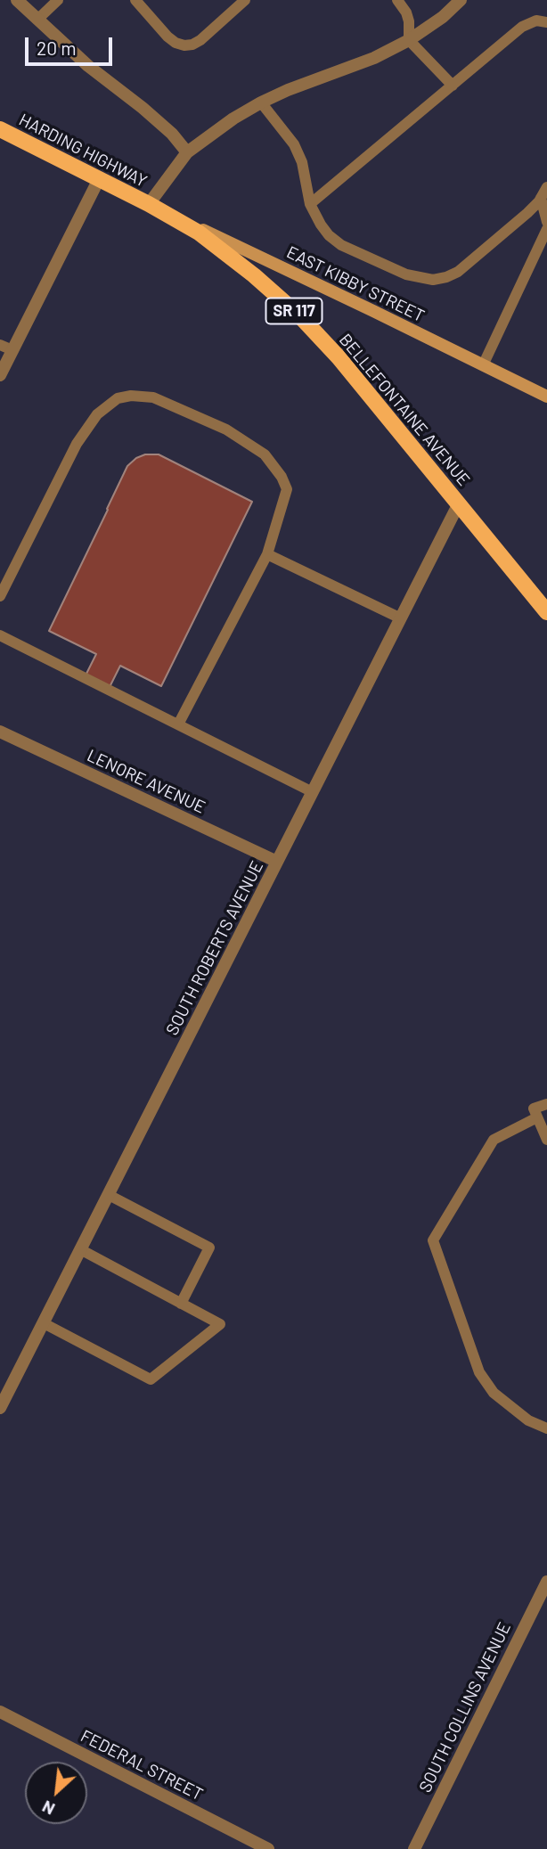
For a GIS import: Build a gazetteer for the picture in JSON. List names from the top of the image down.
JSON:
{
  "streets": {
    "main road": ["HARDING HIGHWAY", "SR 117", "BELLEFONTAINE AVENUE"],
    "street": [
      "EAST KIBBY STREET",
      "LENORE AVENUE",
      "SOUTH ROBERTS AVENUE",
      "SOUTH COLLINS AVENUE",
      "FEDERAL STREET"
    ]
  },
  "crossings": [
    ["HARDING HIGHWAY", "EAST KIBBY STREET"],
    ["HARDING HIGHWAY", "BELLEFONTAINE AVENUE"],
    ["EAST KIBBY STREET", "BELLEFONTAINE AVENUE"],
    ["BELLEFONTAINE AVENUE", "SOUTH ROBERTS AVENUE"],
    ["LENORE AVENUE", "SOUTH ROBERTS AVENUE"]
  ],
  "scale_bar": "20 m",
  "north": "bottom left"
}
